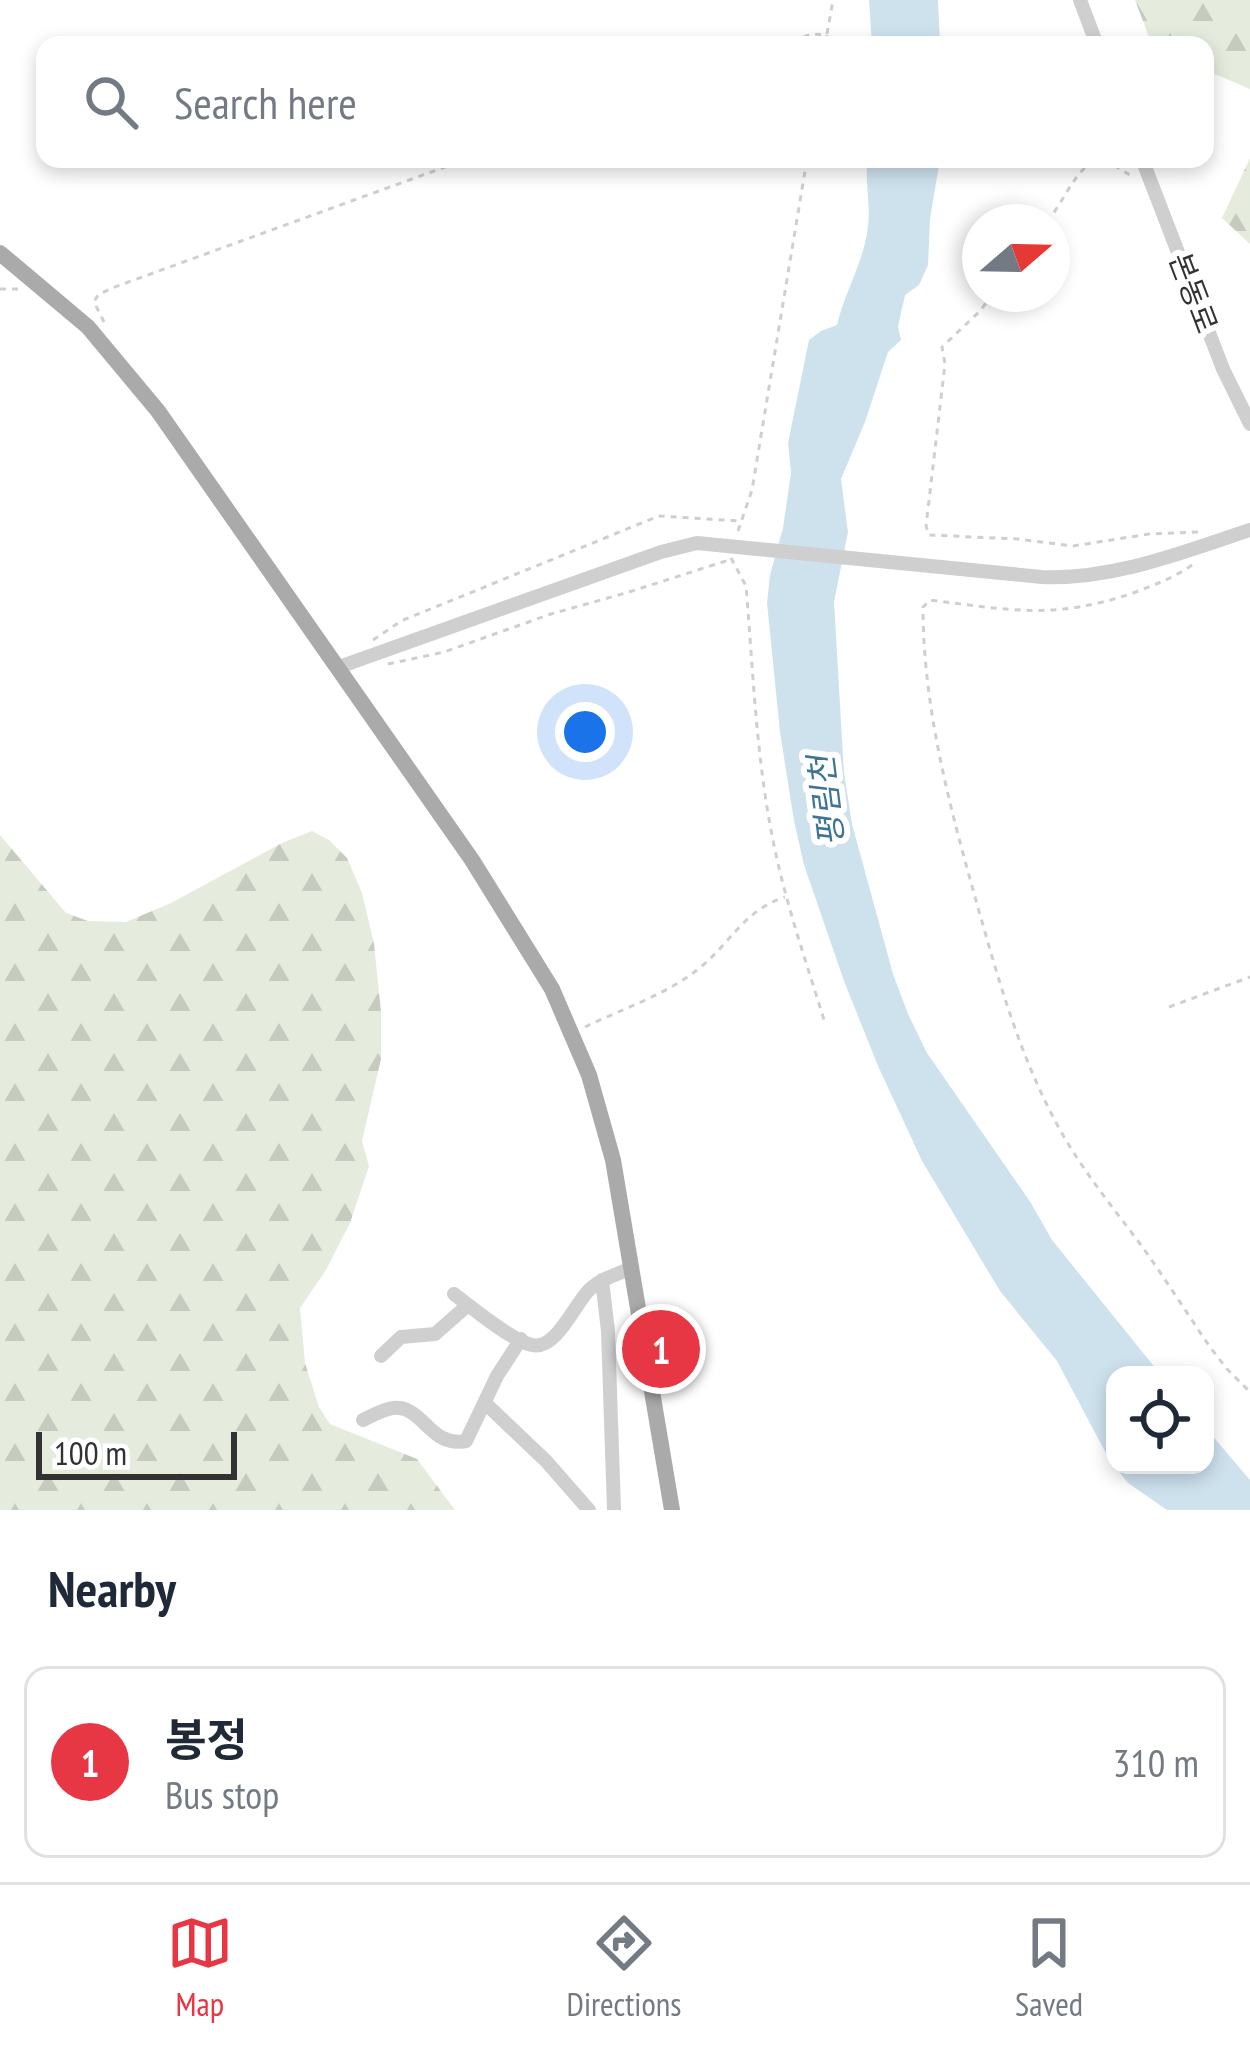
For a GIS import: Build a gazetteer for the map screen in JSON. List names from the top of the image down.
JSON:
{
  "streets": {
    "street": ["본동로"]
  },
  "water": ["평림천"],
  "scale_bar": "100 m",
  "north": "right",
  "page": {
    "search": "Search here",
    "pins": "1",
    "scale": "100 m",
    "heading": "Nearby",
    "list": [
      {
        "mark": "1",
        "name": "봉정",
        "note": "Bus stop",
        "value": "310 m"
      }
    ],
    "nav": ["Map", "Directions", "Saved"]
  }
}
